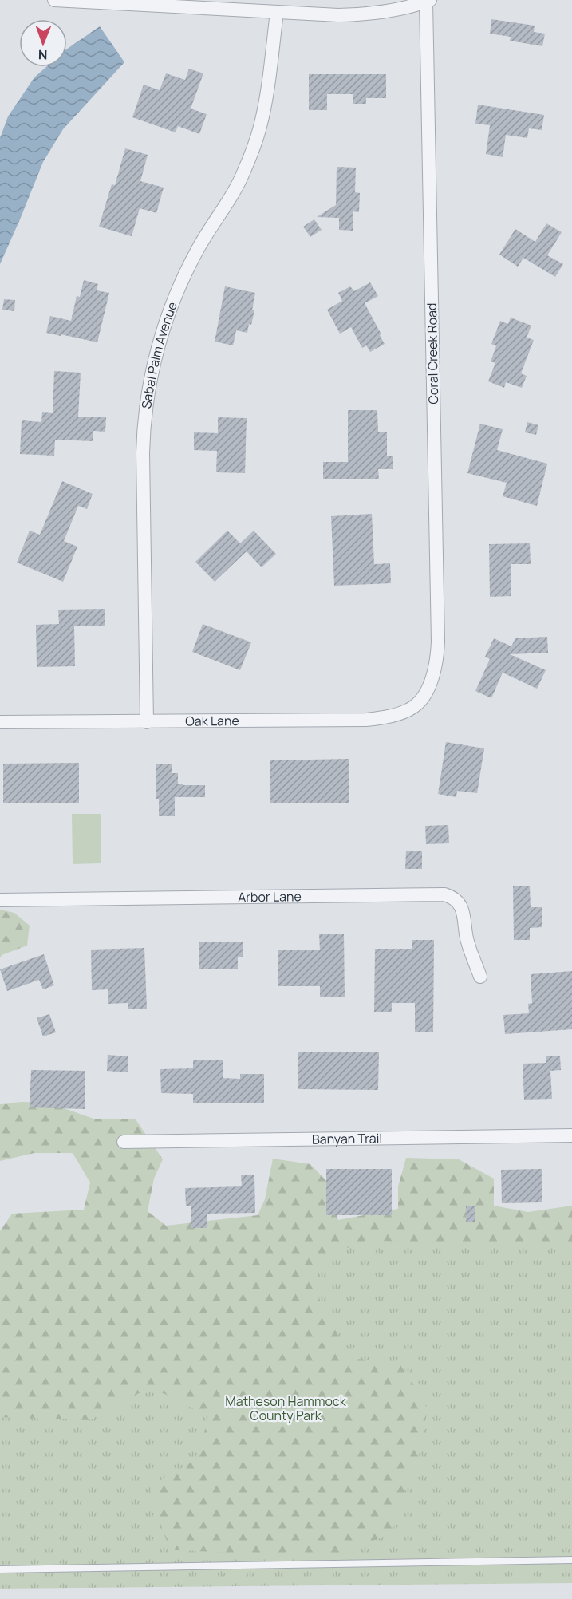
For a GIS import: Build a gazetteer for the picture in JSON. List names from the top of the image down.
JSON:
{
  "streets": {
    "street": [
      "Coral Creek Road",
      "Sabal Palm Avenue",
      "Oak Lane",
      "Arbor Lane",
      "Banyan Trail"
    ]
  },
  "crossings": [
    ["Coral Creek Road", "Oak Lane"],
    ["Sabal Palm Avenue", "Oak Lane"]
  ],
  "parks": ["Matheson Hammock County Park"],
  "north": "bottom"
}
